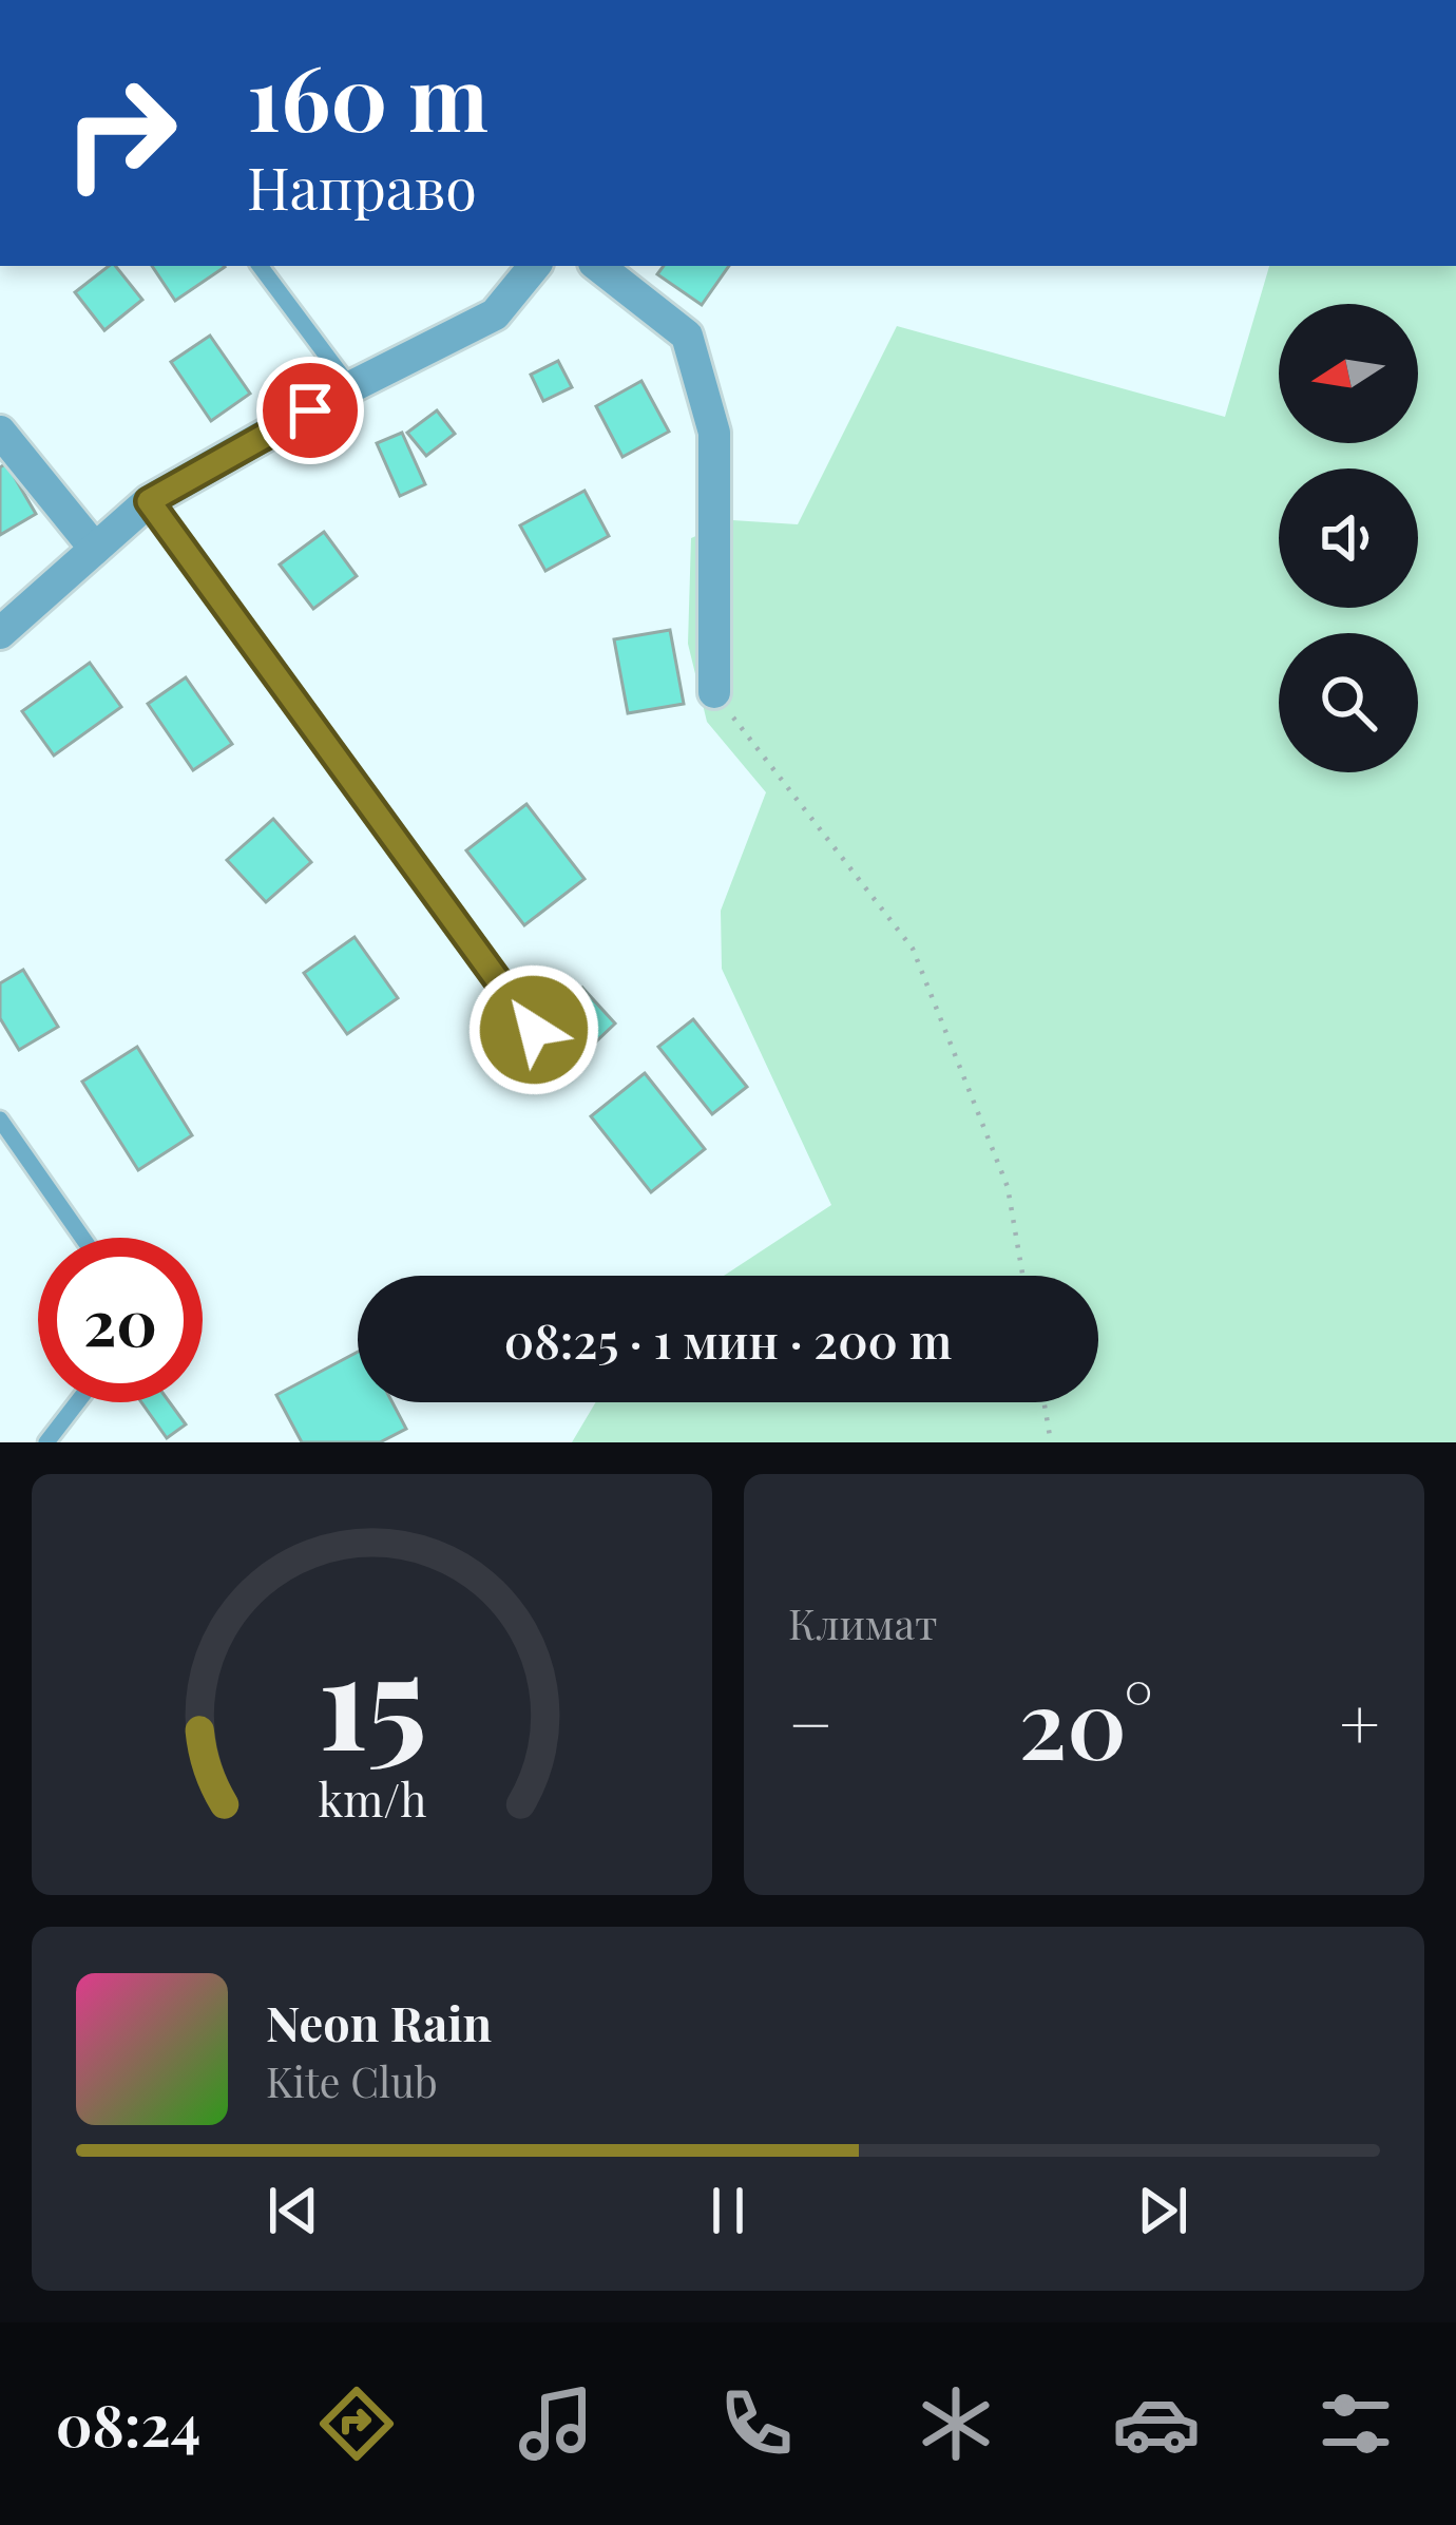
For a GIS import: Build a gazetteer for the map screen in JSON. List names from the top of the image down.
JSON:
{
  "north": "left",
  "page": {
    "turn": ["160 m", "Направо"],
    "limit": "20",
    "trip": "08:25 · 1 мин · 200 m",
    "tile": "Климат",
    "heat": ["−", "20°", "+"],
    "song": ["Neon Rain", "Kite Club"],
    "tabs": "08:24",
    "gauge": ["15", "km/h"]
  }
}
